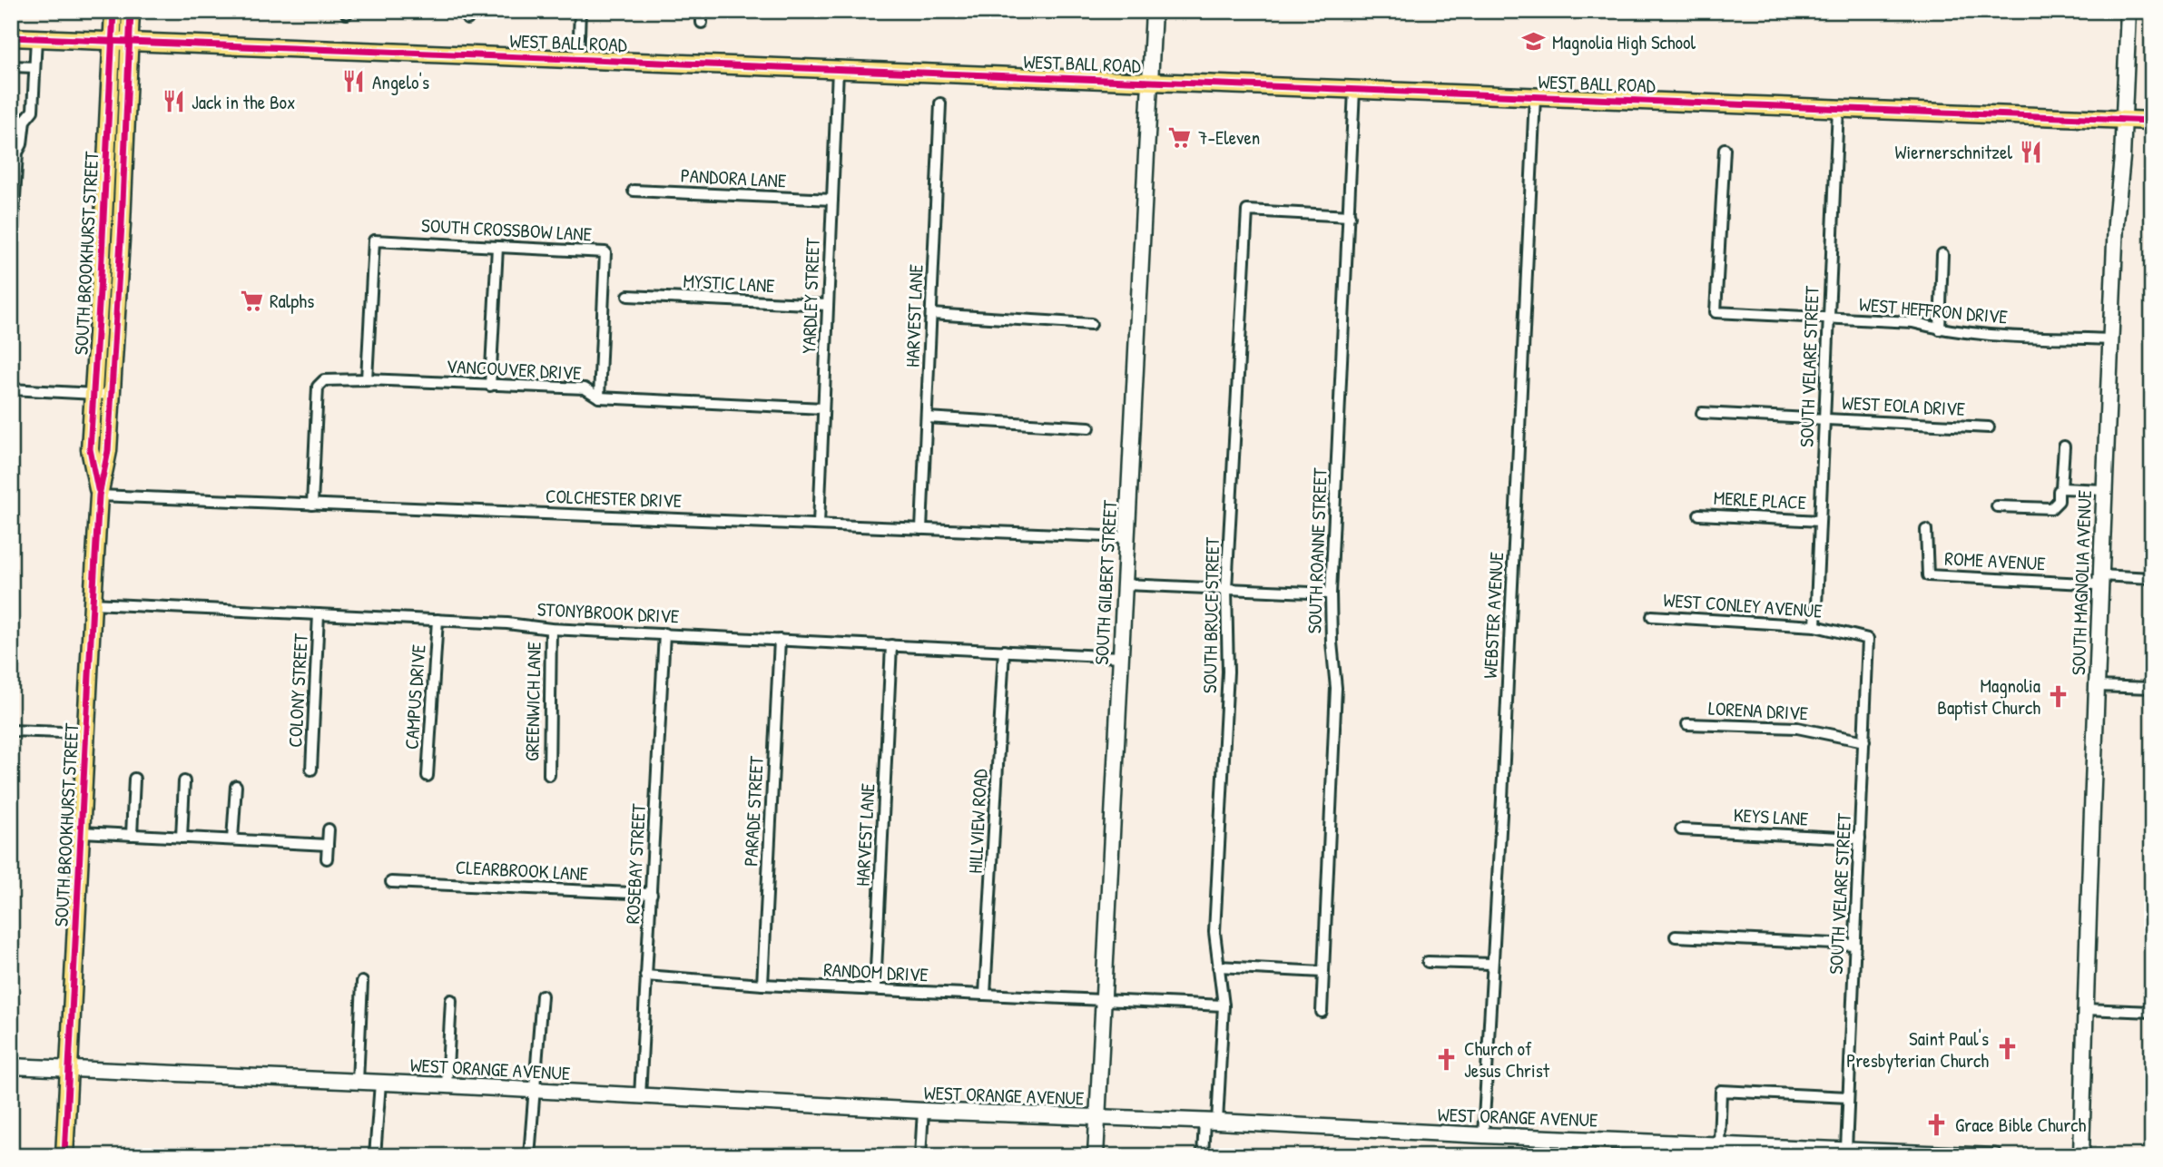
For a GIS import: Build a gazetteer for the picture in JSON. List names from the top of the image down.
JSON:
{
  "streets": {
    "main road": ["WEST BALL ROAD", "SOUTH BROOKHURST STREET"],
    "street": [
      "PANDORA LANE",
      "SOUTH CROSSBOW LANE",
      "MYSTIC LANE",
      "YARDLEY STREET",
      "WEST HEFFRON DRIVE",
      "HARVEST LANE",
      "SOUTH VELARE STREET",
      "VANCOUVER DRIVE",
      "WEST EOLA DRIVE",
      "COLCHESTER DRIVE",
      "MERLE PLACE",
      "SOUTH ROANNE STREET",
      "ROME AVENUE",
      "SOUTH GILBERT STREET",
      "SOUTH MAGNOLIA AVENUE",
      "WEST CONLEY AVENUE",
      "STONYBROOK DRIVE",
      "SOUTH BRUCE STREET",
      "WEBSTER AVENUE",
      "COLONY STREET",
      "CAMPUS DRIVE",
      "GREENWICH LANE",
      "LORENA DRIVE",
      "PARADE STREET",
      "KEYS LANE",
      "HILLVIEW ROAD",
      "ROSEBAY STREET",
      "CLEARBROOK LANE",
      "RANDOM DRIVE",
      "WEST ORANGE AVENUE"
    ]
  },
  "crossings": [
    ["WEST BALL ROAD", "SOUTH BROOKHURST STREET"],
    ["WEST BALL ROAD", "YARDLEY STREET"],
    ["WEST BALL ROAD", "SOUTH VELARE STREET"],
    ["WEST BALL ROAD", "SOUTH ROANNE STREET"],
    ["WEST BALL ROAD", "SOUTH GILBERT STREET"],
    ["WEST BALL ROAD", "SOUTH MAGNOLIA AVENUE"],
    ["WEST BALL ROAD", "WEBSTER AVENUE"],
    ["PANDORA LANE", "YARDLEY STREET"],
    ["SOUTH CROSSBOW LANE", "VANCOUVER DRIVE"],
    ["SOUTH BROOKHURST STREET", "COLCHESTER DRIVE"],
    ["SOUTH BROOKHURST STREET", "STONYBROOK DRIVE"],
    ["SOUTH BROOKHURST STREET", "WEST ORANGE AVENUE"],
    ["MYSTIC LANE", "YARDLEY STREET"],
    ["YARDLEY STREET", "VANCOUVER DRIVE"],
    ["YARDLEY STREET", "COLCHESTER DRIVE"],
    ["WEST HEFFRON DRIVE", "SOUTH VELARE STREET"],
    ["WEST HEFFRON DRIVE", "SOUTH MAGNOLIA AVENUE"],
    ["HARVEST LANE", "COLCHESTER DRIVE"],
    ["HARVEST LANE", "STONYBROOK DRIVE"],
    ["HARVEST LANE", "RANDOM DRIVE"],
    ["SOUTH VELARE STREET", "WEST EOLA DRIVE"],
    ["SOUTH VELARE STREET", "MERLE PLACE"],
    ["SOUTH VELARE STREET", "WEST CONLEY AVENUE"],
    ["SOUTH VELARE STREET", "LORENA DRIVE"],
    ["SOUTH VELARE STREET", "KEYS LANE"],
    ["SOUTH VELARE STREET", "WEST ORANGE AVENUE"],
    ["VANCOUVER DRIVE", "COLCHESTER DRIVE"],
    ["COLCHESTER DRIVE", "SOUTH GILBERT STREET"],
    ["SOUTH ROANNE STREET", "SOUTH BRUCE STREET"],
    ["ROME AVENUE", "SOUTH MAGNOLIA AVENUE"],
    ["SOUTH GILBERT STREET", "STONYBROOK DRIVE"],
    ["SOUTH GILBERT STREET", "RANDOM DRIVE"],
    ["SOUTH GILBERT STREET", "WEST ORANGE AVENUE"],
    ["STONYBROOK DRIVE", "COLONY STREET"],
    ["STONYBROOK DRIVE", "CAMPUS DRIVE"],
    ["STONYBROOK DRIVE", "GREENWICH LANE"],
    ["STONYBROOK DRIVE", "PARADE STREET"],
    ["STONYBROOK DRIVE", "HILLVIEW ROAD"],
    ["STONYBROOK DRIVE", "ROSEBAY STREET"],
    ["SOUTH BRUCE STREET", "RANDOM DRIVE"],
    ["SOUTH BRUCE STREET", "WEST ORANGE AVENUE"],
    ["WEBSTER AVENUE", "WEST ORANGE AVENUE"],
    ["PARADE STREET", "RANDOM DRIVE"],
    ["HILLVIEW ROAD", "RANDOM DRIVE"],
    ["ROSEBAY STREET", "CLEARBROOK LANE"],
    ["ROSEBAY STREET", "RANDOM DRIVE"],
    ["ROSEBAY STREET", "WEST ORANGE AVENUE"]
  ],
  "places": {
    "school or university": ["Magnolia High School"],
    "restaurant": ["Angelo's", "Jack in the Box", "Wiernerschnitzel"],
    "supermarket": ["7-Eleven", "Ralphs"],
    "church": [
      "Magnolia Baptist Church",
      "Saint Paul's Presbyterian Church",
      "Church of Jesus Christ",
      "Grace Bible Church"
    ]
  }
}
